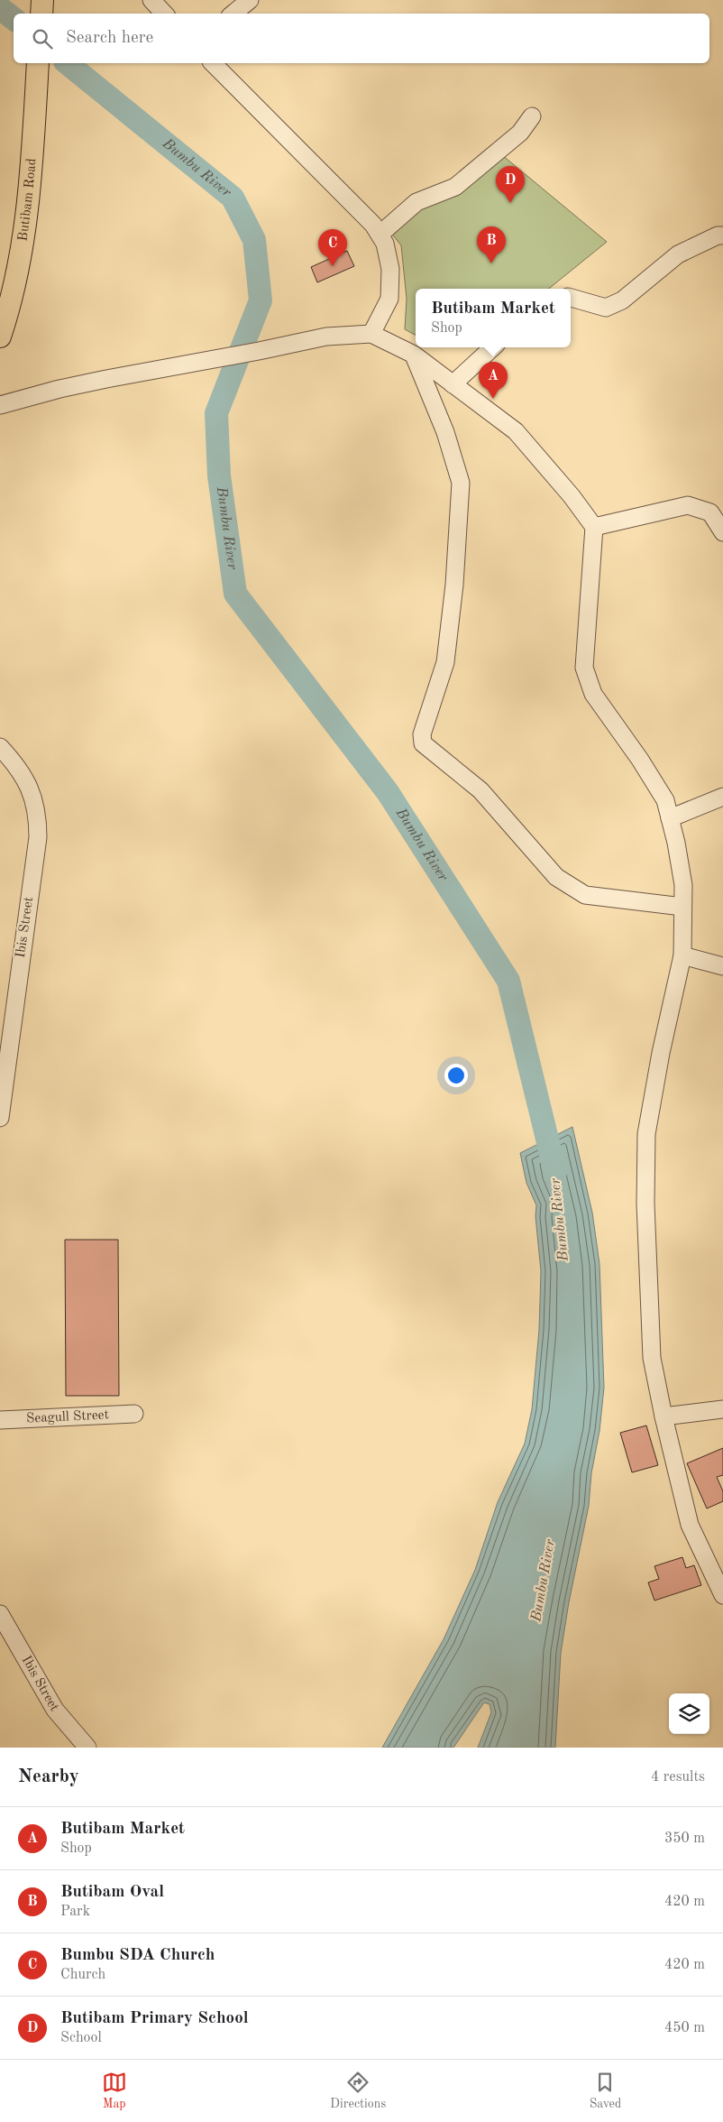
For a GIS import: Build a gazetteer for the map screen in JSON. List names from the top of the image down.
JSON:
{
  "streets": {
    "main road": ["Butibam Road"],
    "street": ["Ibis Street", "Seagull Street"]
  },
  "water": ["Bumbu River"],
  "page": {
    "search": "Search here",
    "pins": [
      "D",
      "B",
      "C",
      "A"
    ],
    "popup": ["Butibam Market", "Shop"],
    "heading": ["Nearby", "4 results"],
    "list": [
      {
        "mark": "A",
        "name": "Butibam Market",
        "note": "Shop",
        "value": "350 m"
      },
      {
        "mark": "B",
        "name": "Butibam Oval",
        "note": "Park",
        "value": "420 m"
      },
      {
        "mark": "C",
        "name": "Bumbu SDA Church",
        "note": "Church",
        "value": "420 m"
      },
      {
        "mark": "D",
        "name": "Butibam Primary School",
        "note": "School",
        "value": "450 m"
      }
    ],
    "nav": ["Map", "Directions", "Saved"]
  }
}
